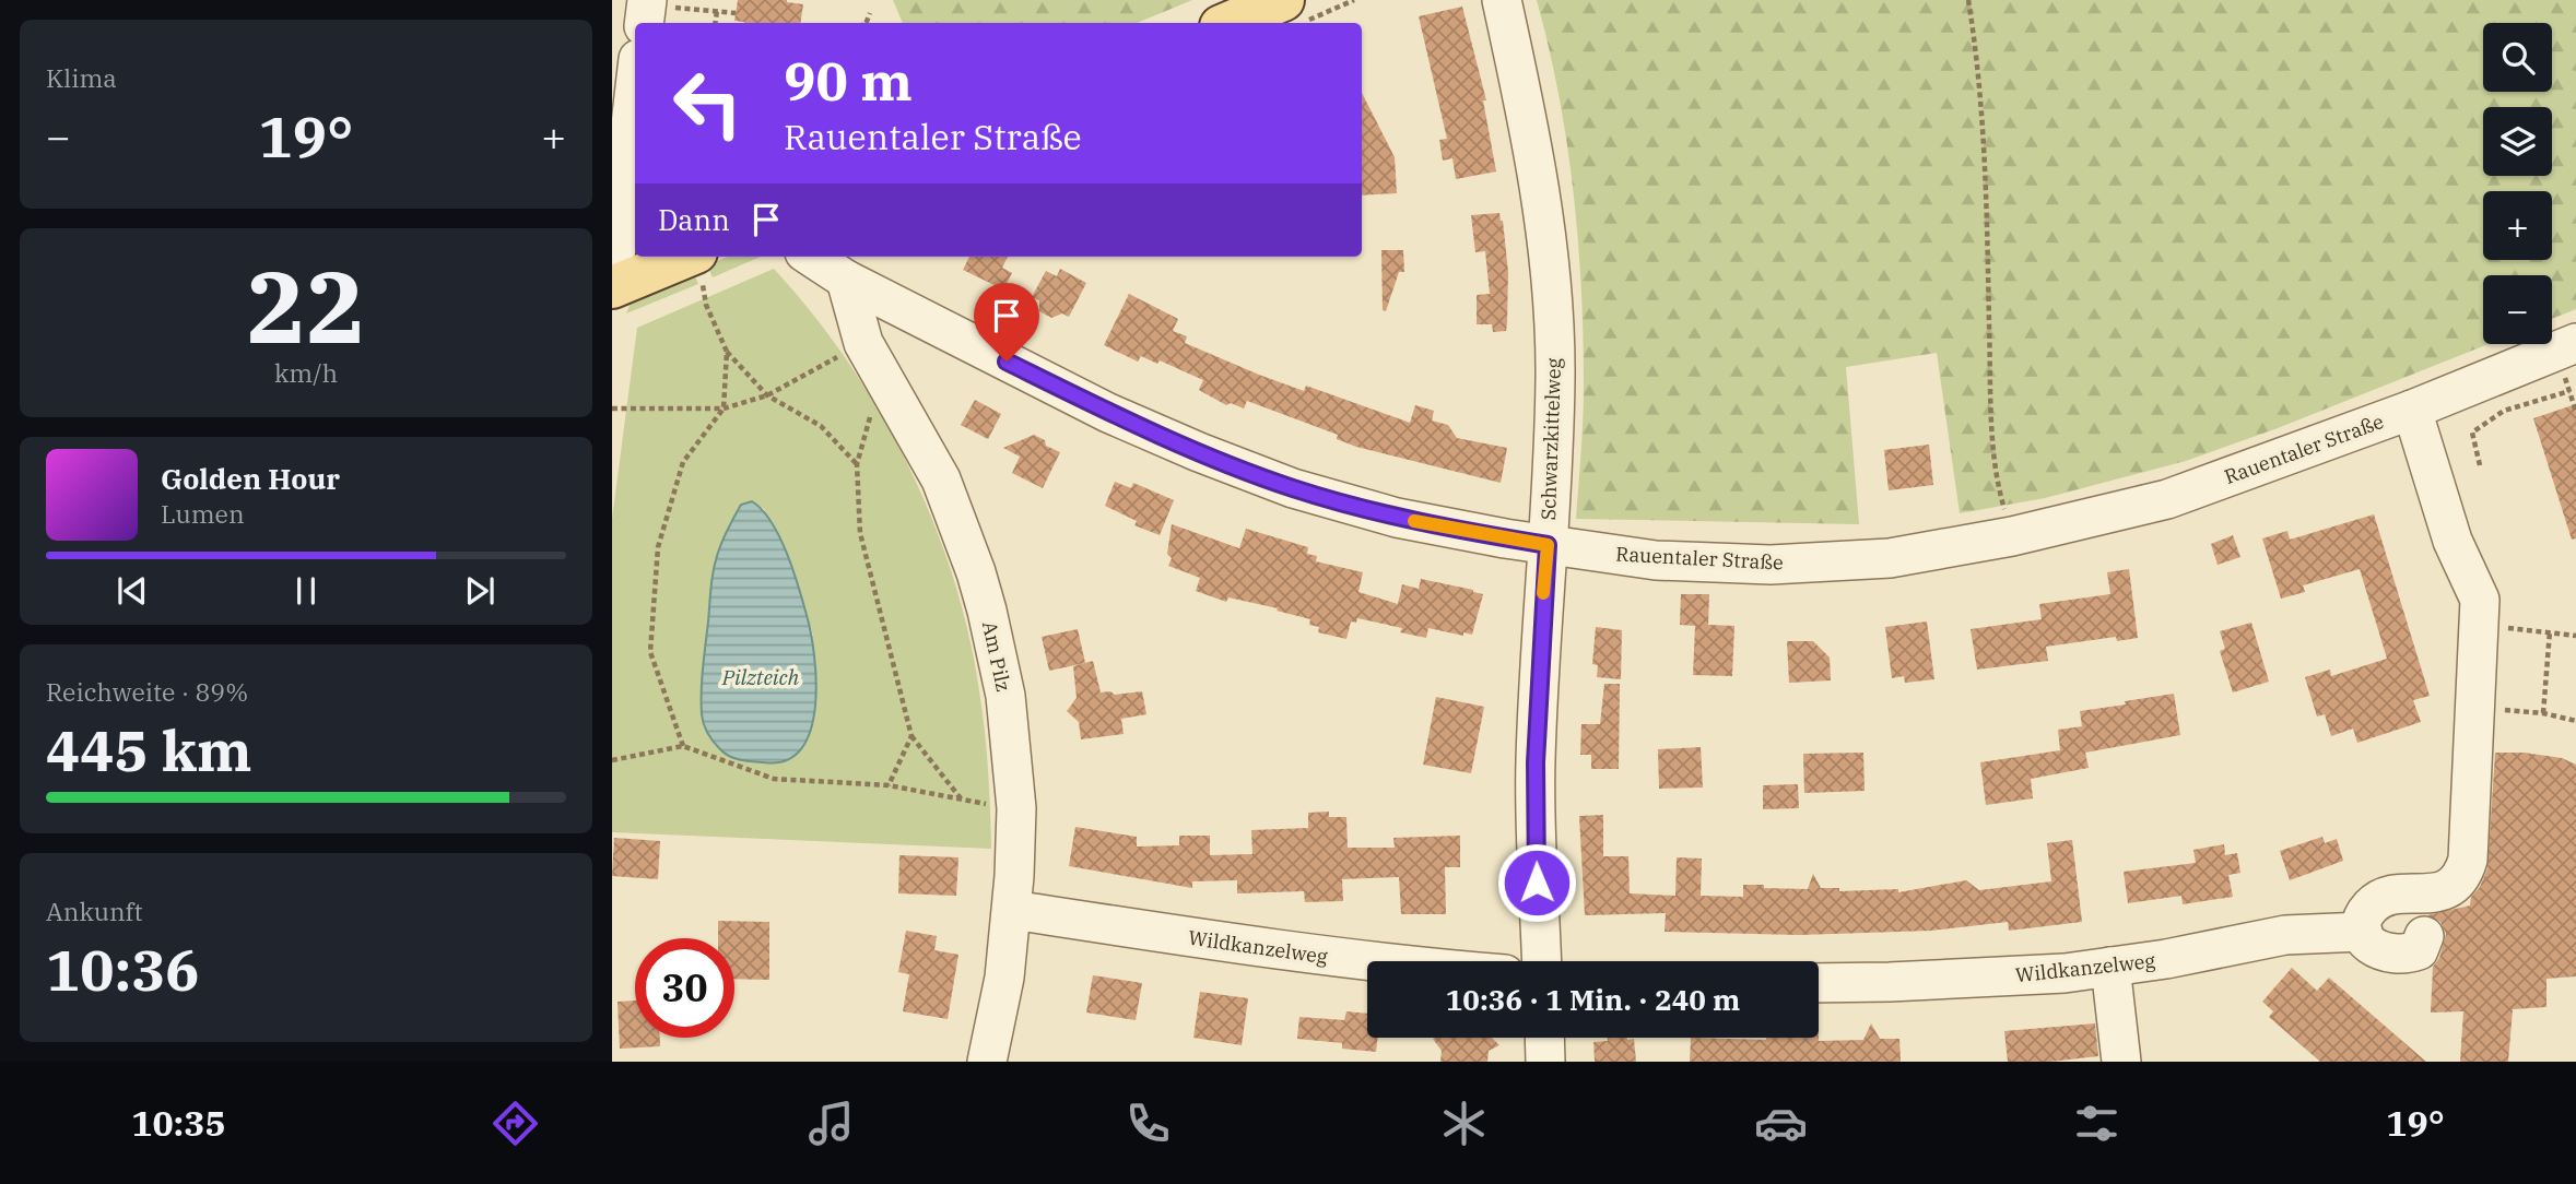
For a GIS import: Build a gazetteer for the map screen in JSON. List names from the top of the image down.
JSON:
{
  "streets": {
    "street": [
      "Schwarzkittelweg",
      "Rauentaler Straße",
      "Am Pilz",
      "Wildkanzelweg"
    ]
  },
  "crossings": [
    ["Schwarzkittelweg", "Rauentaler Straße"],
    ["Rauentaler Straße", "Am Pilz"],
    ["Am Pilz", "Wildkanzelweg"]
  ],
  "water": ["Pilzteich"],
  "page": {
    "tile": [
      "Klima",
      ["22", "km/h"],
      ["Reichweite · 89%", "445 km"],
      ["Ankunft", "10:36"]
    ],
    "map_buttons": ["+", "−"],
    "turn": ["90 m", "Rauentaler Straße"],
    "heat": ["−", "19°", "+"],
    "then": "Dann",
    "song": ["Golden Hour", "Lumen"],
    "limit": "30",
    "trip": "10:36 · 1 Min. · 240 m",
    "tabs": ["10:35", "19°"]
  }
}
